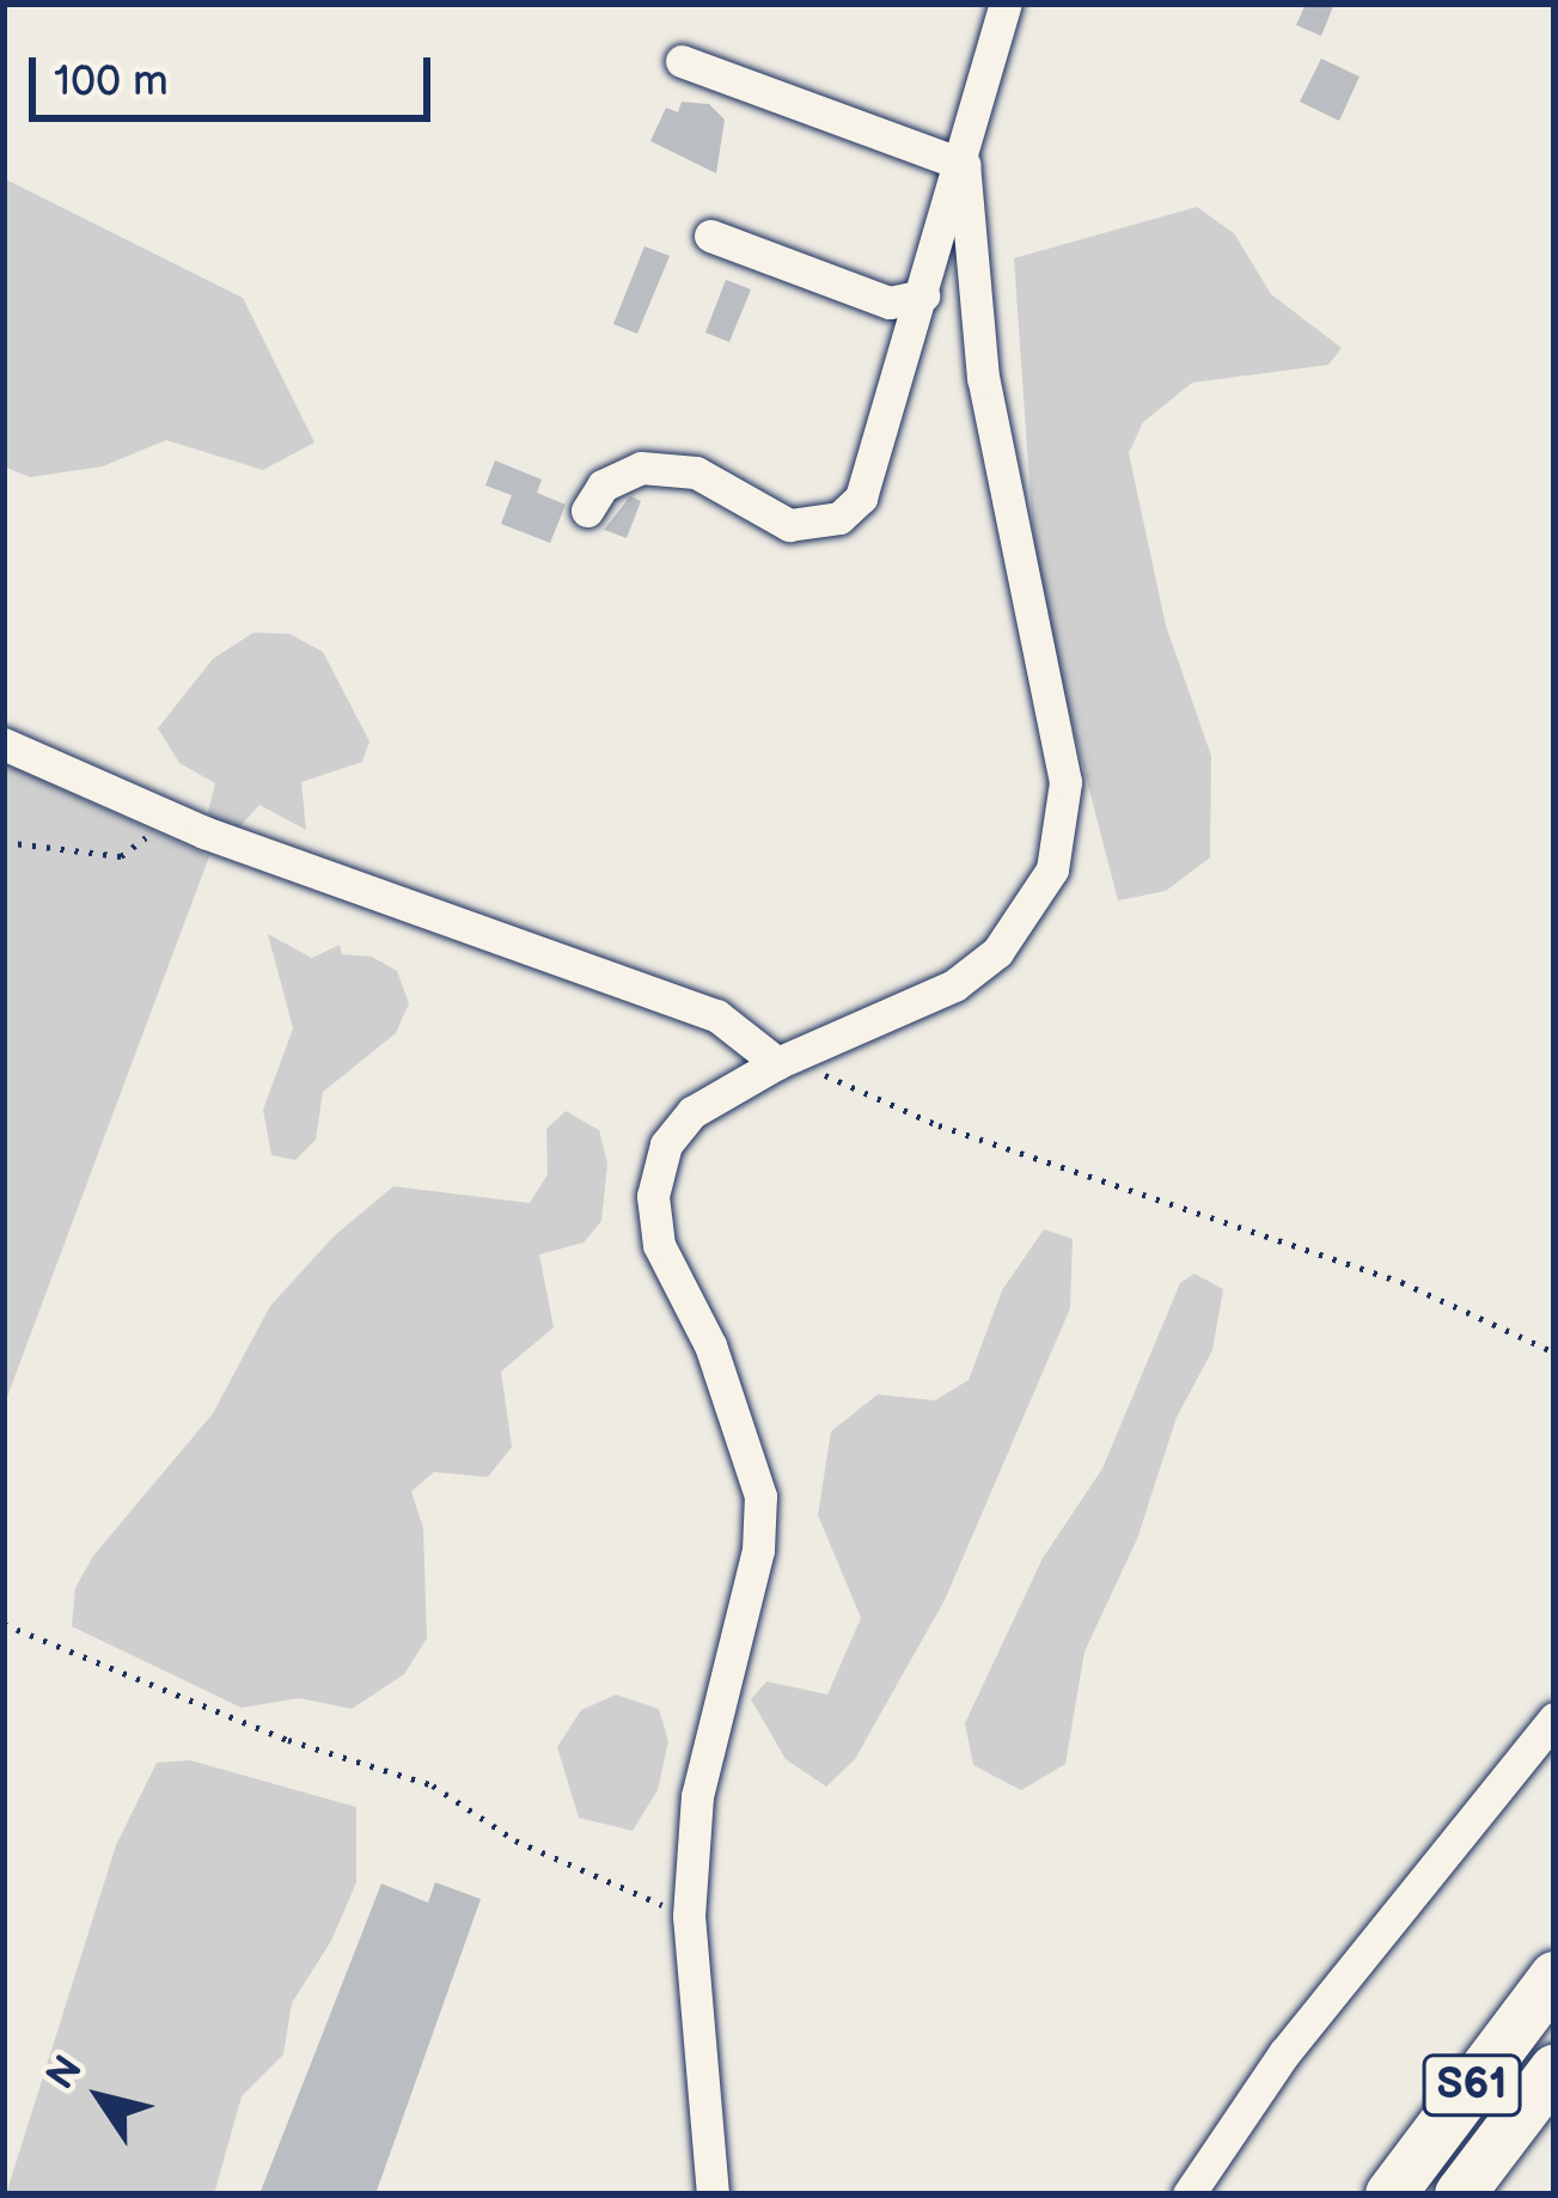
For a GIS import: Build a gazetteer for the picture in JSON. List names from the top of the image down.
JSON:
{
  "streets": {
    "highway": ["S61"]
  },
  "scale_bar": "100 m",
  "north": "top left"
}
